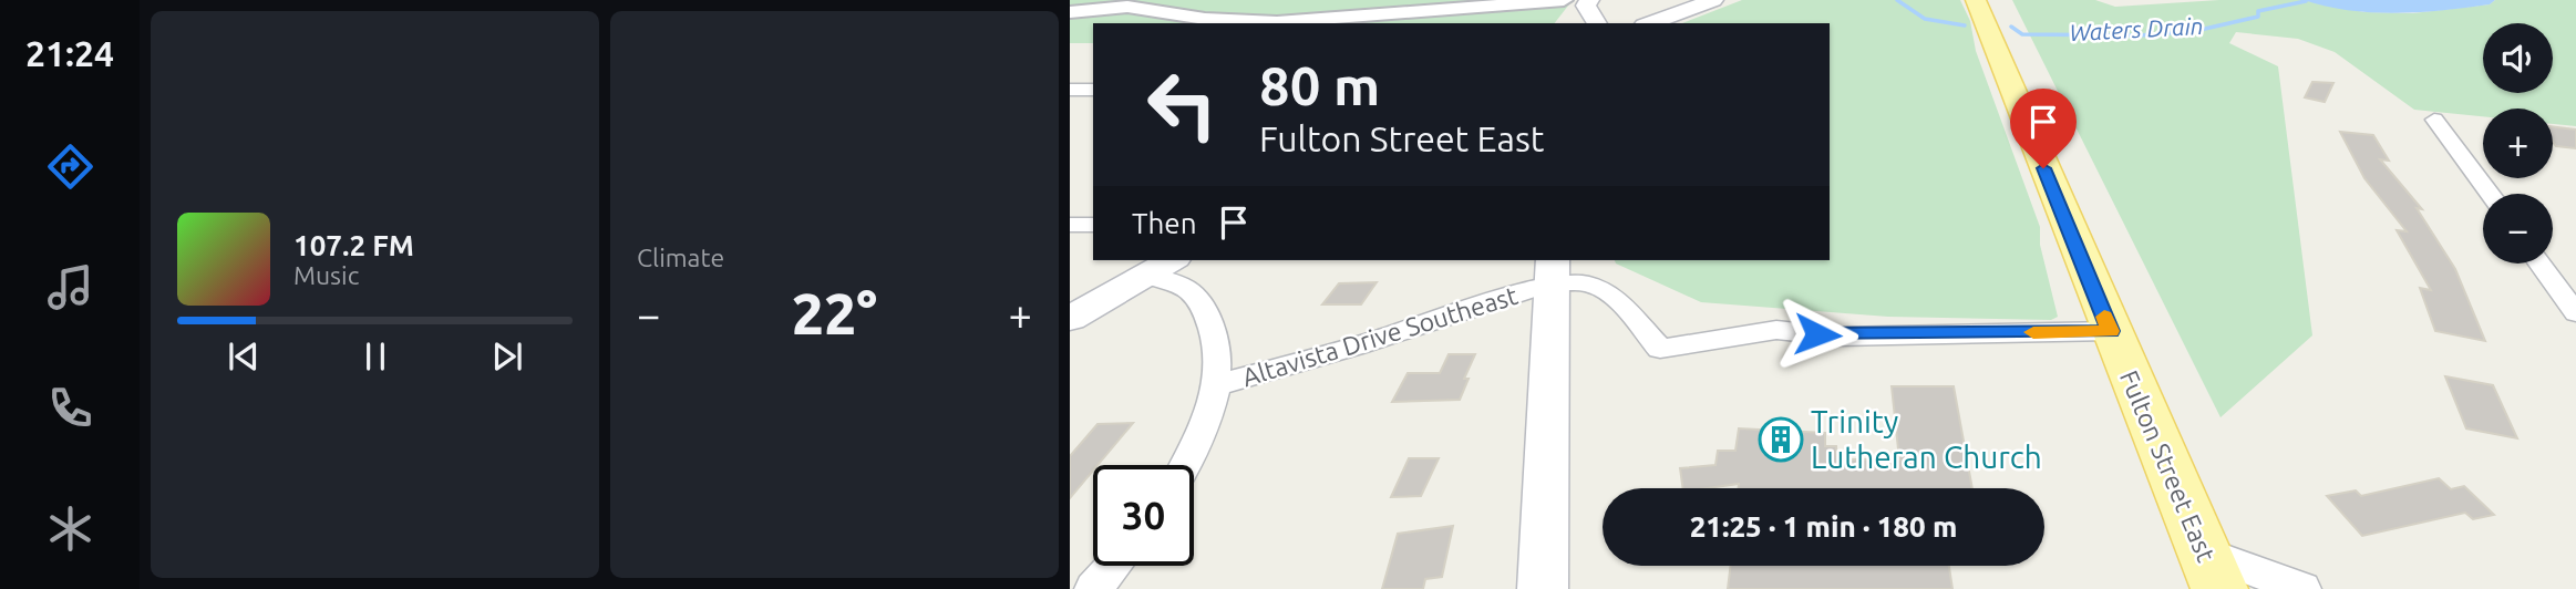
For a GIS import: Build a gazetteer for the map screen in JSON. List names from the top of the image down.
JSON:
{
  "streets": {
    "main road": ["Fulton Street East"],
    "street": ["Altavista Drive Southeast"]
  },
  "crossings": [
    ["Altavista Drive Southeast", "Fulton Street East"]
  ],
  "water": ["Waters Drain"],
  "places": {
    "building": ["Trinity Lutheran Church"]
  },
  "page": {
    "tabs": "21:24",
    "tile": "Climate",
    "map_buttons": ["+", "−"],
    "turn": ["80 m", "Fulton Street East"],
    "then": "Then",
    "song": ["107.2 FM", "Music"],
    "heat": ["−", "22°", "+"],
    "limit": "30",
    "trip": "21:25 · 1 min · 180 m"
  }
}
